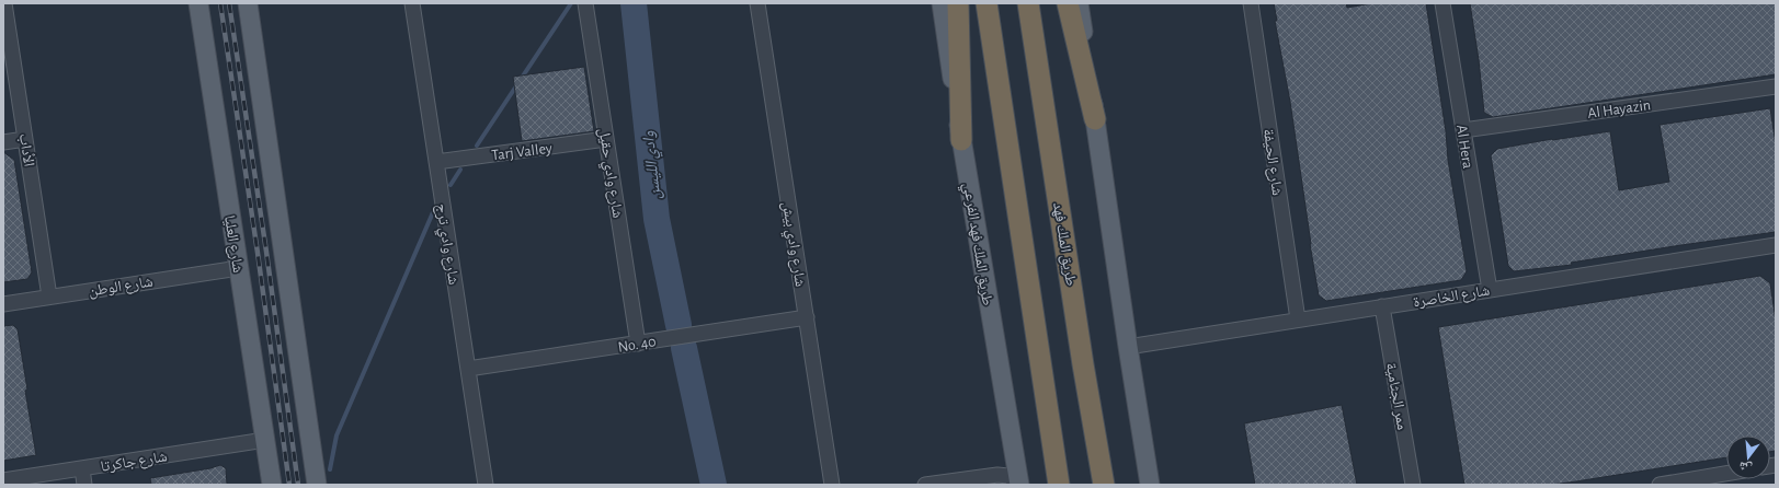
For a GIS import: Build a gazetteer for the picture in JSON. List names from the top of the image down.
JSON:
{
  "streets": {
    "highway": ["طريق الملك فهد"],
    "main road": ["شارع العليا", "طريق الملك فهد الفرعي"],
    "street": [
      "Al Hayazin",
      "Al Hera",
      "الأداب",
      "Tarj Valley",
      "شارع الحيفة",
      "شارع وادي حقيل",
      "شارع وادي ترج",
      "شارع وادي بيش",
      "شارع الوطن",
      "شارع الخاصرة",
      "No. 40",
      "ممر الجثامية",
      "شارع جاكرتا"
    ]
  },
  "crossings": [
    ["Al Hayazin", "Al Hera"],
    ["Al Hera", "شارع الخاصرة"],
    ["الأداب", "شارع الوطن"],
    ["Tarj Valley", "شارع وادي حقيل"],
    ["Tarj Valley", "شارع وادي ترج"],
    ["شارع الحيفة", "شارع الخاصرة"],
    ["شارع وادي حقيل", "No. 40"],
    ["شارع العليا", "شارع الوطن"],
    ["شارع العليا", "شارع جاكرتا"],
    ["شارع وادي ترج", "No. 40"],
    ["شارع وادي بيش", "No. 40"],
    ["شارع الخاصرة", "ممر الجثامية"]
  ],
  "water": ["وادي الليسن"],
  "north": "bottom"
}
